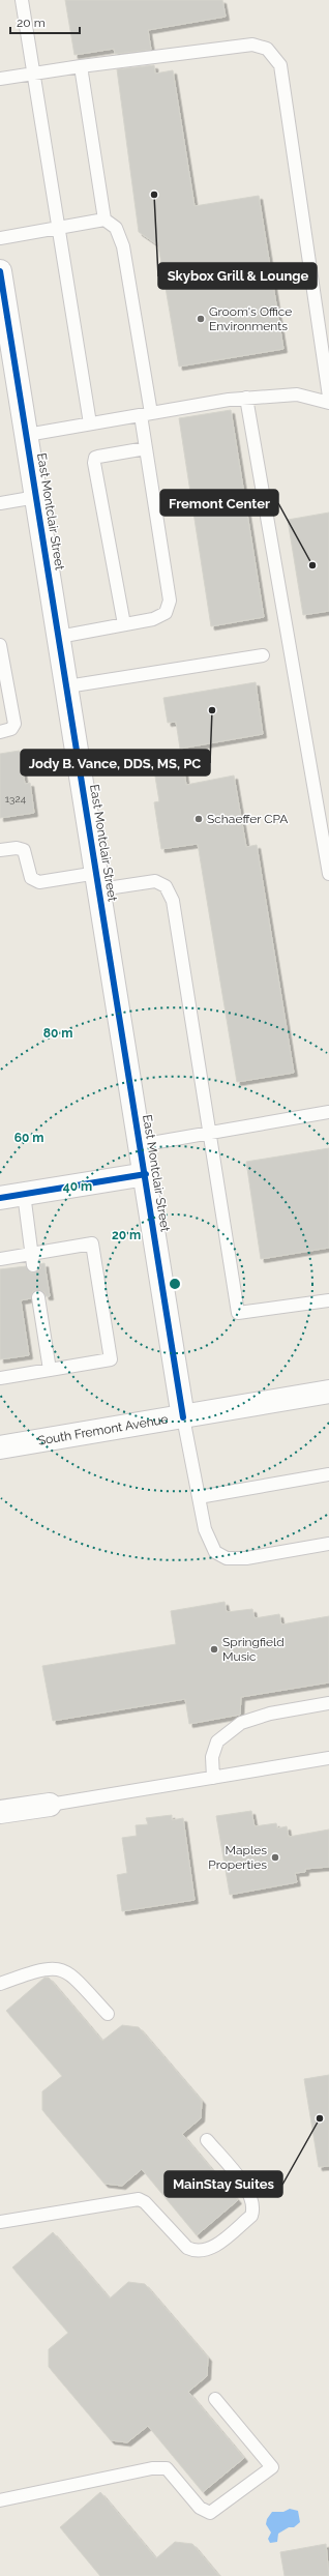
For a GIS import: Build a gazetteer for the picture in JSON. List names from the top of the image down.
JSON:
{
  "streets": {
    "street": ["East Montclair Street", "South Fremont Avenue"]
  },
  "crossings": [
    ["East Montclair Street", "South Fremont Avenue"]
  ],
  "places": [
    "Skybox Grill & Lounge",
    "Groom's Office Environments",
    "Fremont Center",
    "Jody B. Vance, DDS, MS, PC",
    "Schaeffer CPA",
    "Springfield Music",
    "Maples Properties",
    "MainStay Suites"
  ],
  "house_numbers": ["1324"],
  "scale_bar": "20 m",
  "rings": [
    "80 m",
    "60 m",
    "40 m",
    "20 m"
  ]
}
